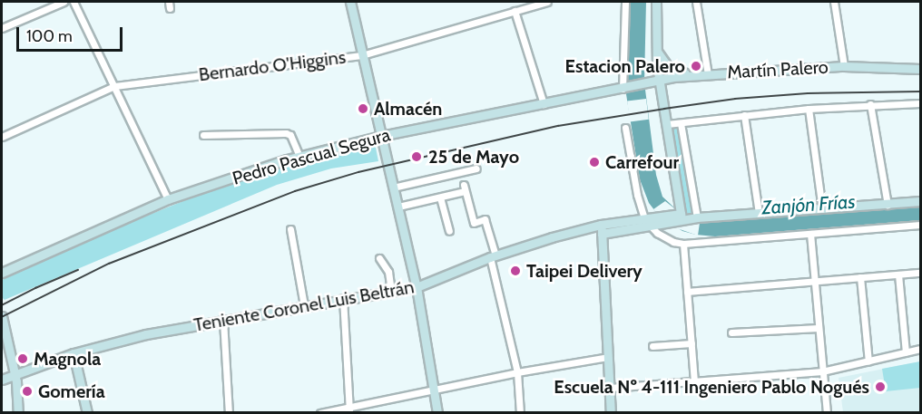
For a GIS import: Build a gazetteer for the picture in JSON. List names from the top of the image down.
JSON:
{
  "streets": {
    "main road": ["Martín Palero", "Pedro Pascual Segura", "Teniente Coronel Luis Beltrán"],
    "street": ["Bernardo O'Higgins"]
  },
  "crossings": [
    ["Martín Palero", "Pedro Pascual Segura"]
  ],
  "water": ["Zanjón Frías"],
  "places": [
    "Estacion Palero",
    "Almacén",
    "25 de Mayo",
    "Carrefour",
    "Taipei Delivery",
    "Magnola",
    "Escuela Nº 4-111 Ingeniero Pablo Nogués",
    "Gomería"
  ],
  "scale_bar": "100 m"
}
